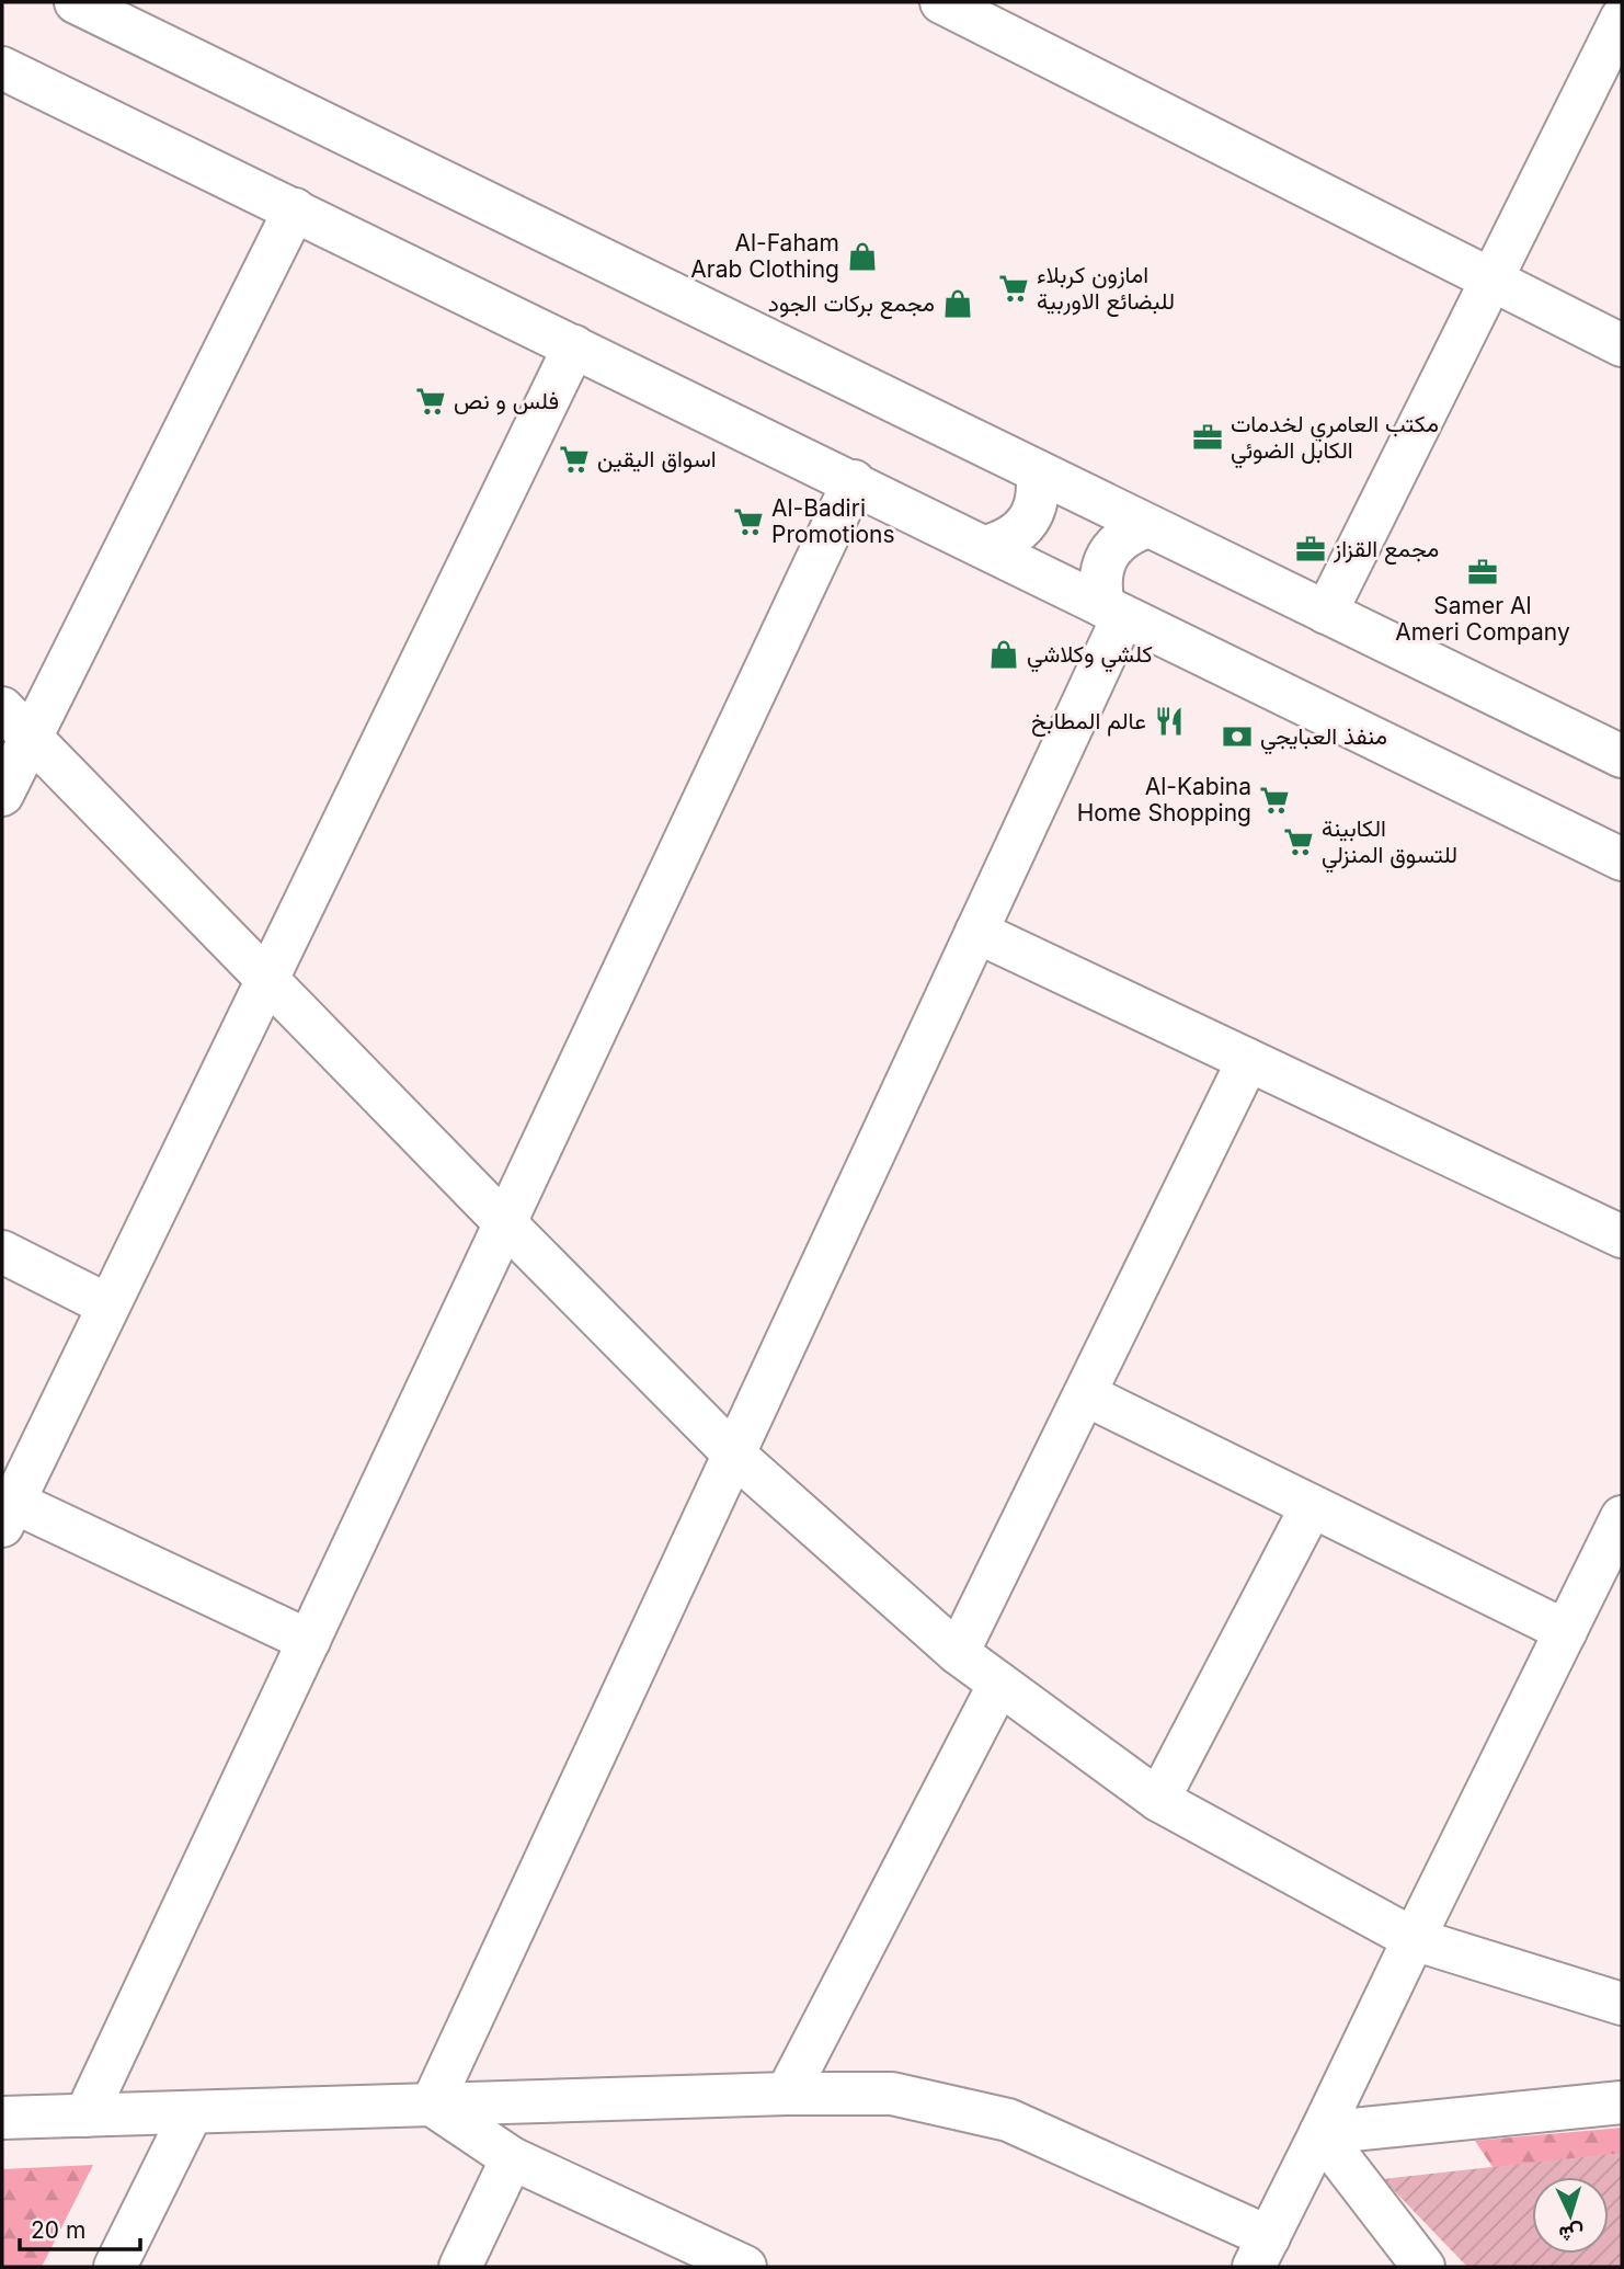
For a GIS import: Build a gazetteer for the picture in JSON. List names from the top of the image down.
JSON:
{
  "places": {
    "shop": ["Al-Faham Arab Clothing", "مجمع بركات الجود", "كلشي وكلاشي"],
    "supermarket": [
      "امازون كربلاء للبضائع الاوربية",
      "فلس و نص",
      "اسواق اليقين",
      "Al-Badiri Promotions",
      "Al-Kabina Home Shopping",
      "الكابينة للتسوق المنزلي"
    ],
    "office": ["مكتب العامري لخدمات الكابل الضوئي", "مجمع القزاز", "Samer Al Ameri Company"],
    "restaurant": ["عالم المطابخ"],
    "bank": ["منفذ العبايجي"]
  },
  "scale_bar": "20 m",
  "north": "bottom"
}
